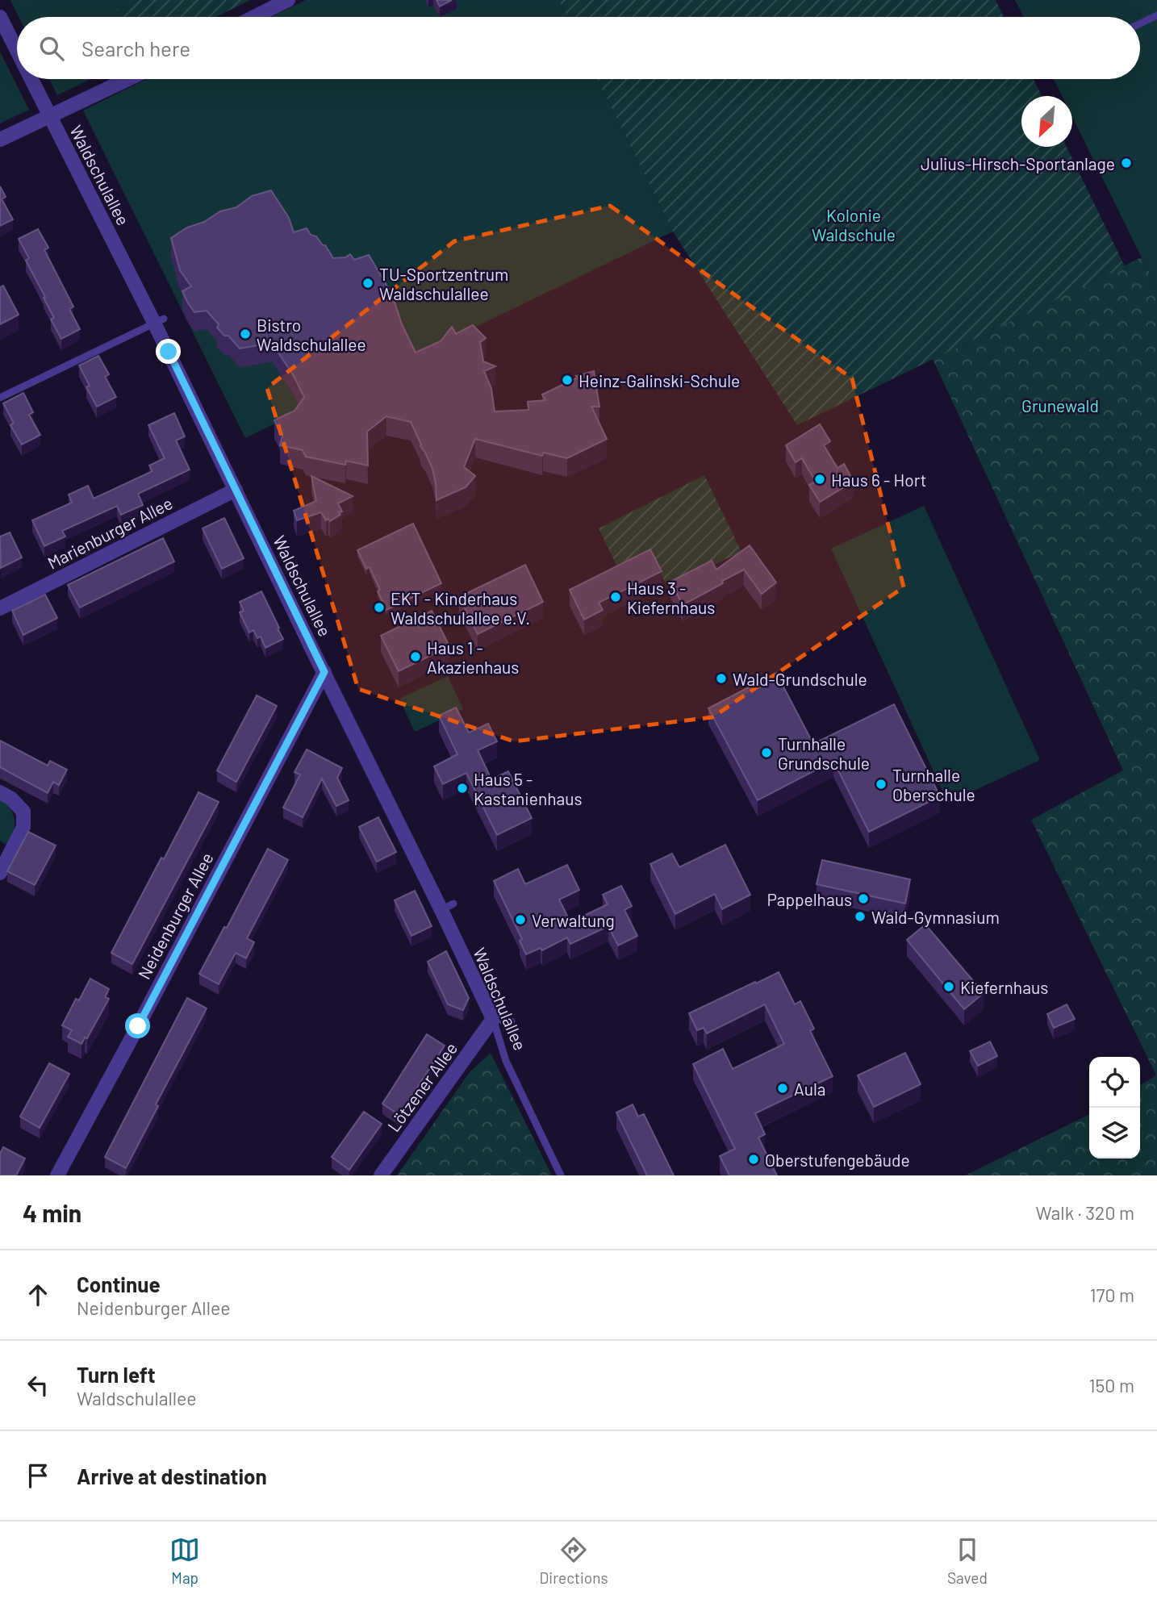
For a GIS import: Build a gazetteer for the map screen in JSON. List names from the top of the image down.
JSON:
{
  "streets": {
    "street": [
      "Waldschulallee",
      "Marienburger Allee",
      "Neidenburger Allee",
      "Lötzener Allee"
    ]
  },
  "crossings": [
    ["Waldschulallee", "Marienburger Allee"],
    ["Waldschulallee", "Neidenburger Allee"],
    ["Waldschulallee", "Lötzener Allee"]
  ],
  "parks": ["Kolonie Waldschule", "Grunewald"],
  "places": [
    "Julius-Hirsch-Sportanlage",
    "TU-Sportzentrum Waldschulallee",
    "Bistro Waldschulallee",
    "Heinz-Galinski-Schule",
    "Haus 6 - Hort",
    "Haus 3 - Kiefernhaus",
    "EKT - Kinderhaus Waldschulallee e.V.",
    "Haus 1 - Akazienhaus",
    "Wald-Grundschule",
    "Turnhalle Grundschule",
    "Turnhalle Oberschule",
    "Haus 5 - Kastanienhaus",
    "Pappelhaus",
    "Wald-Gymnasium",
    "Verwaltung",
    "Kiefernhaus",
    "Aula",
    "Oberstufengebäude"
  ],
  "north": "bottom left",
  "page": {
    "search": "Search here",
    "heading": ["4 min", "Walk · 320 m"],
    "list": [
      ["Continue", "Neidenburger Allee", "170 m"],
      ["Turn left", "Waldschulallee", "150 m"],
      "Arrive at destination"
    ],
    "nav": ["Map", "Directions", "Saved"]
  }
}
